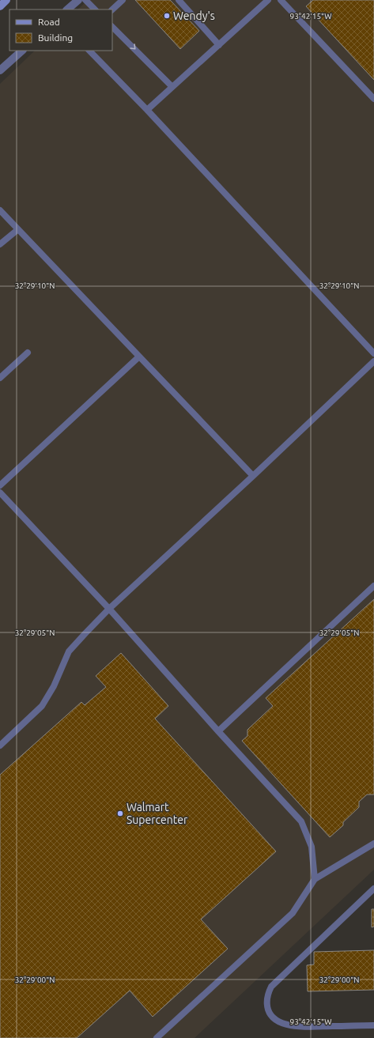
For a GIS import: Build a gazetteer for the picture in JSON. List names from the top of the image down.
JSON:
{
  "places": ["Wendy's", "Walmart Supercenter"],
  "legend": ["Road", "Building"],
  "coordinates": [
    "93°42'15\"W",
    "32°29'10\"N",
    "32°29'05\"N",
    "32°29'00\"N"
  ]
}
